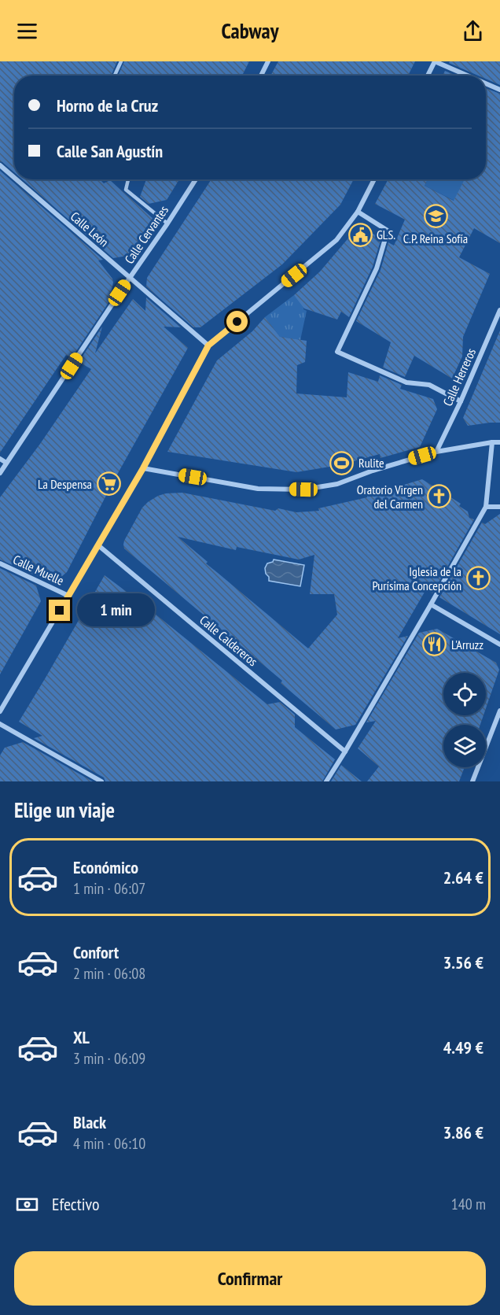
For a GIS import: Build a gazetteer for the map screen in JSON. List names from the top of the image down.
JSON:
{
  "streets": {
    "street": [
      "Calle León",
      "Calle Cervantes",
      "Calle Herreros",
      "Calle Muelle",
      "Calle Caldereros"
    ]
  },
  "crossings": [
    ["Calle León", "Calle Cervantes"]
  ],
  "places": {
    "school or university": ["C.P. Reina Sofía"],
    "public building": ["GLS."],
    "sports": ["Rulite"],
    "supermarket": ["La Despensa"],
    "church": ["Oratorio Virgen del Carmen", "Iglesia de la Purísima Concepción"],
    "restaurant": ["L'Arruzz"]
  },
  "page": {
    "header": "Cabway",
    "banner": ["Horno de la Cruz", "Calle San Agustín"],
    "bubble": "1 min",
    "heading": "Elige un viaje",
    "list": [
      {
        "name": "Económico",
        "note": "1 min · 06:07",
        "value": "2.64 €"
      },
      {
        "name": "Confort",
        "note": "2 min · 06:08",
        "value": "3.56 €"
      },
      {
        "name": "XL",
        "note": "3 min · 06:09",
        "value": "4.49 €"
      },
      {
        "name": "Black",
        "note": "4 min · 06:10",
        "value": "3.86 €"
      }
    ],
    "pay": ["Efectivo", "140 m"],
    "buttons": "Confirmar"
  }
}
